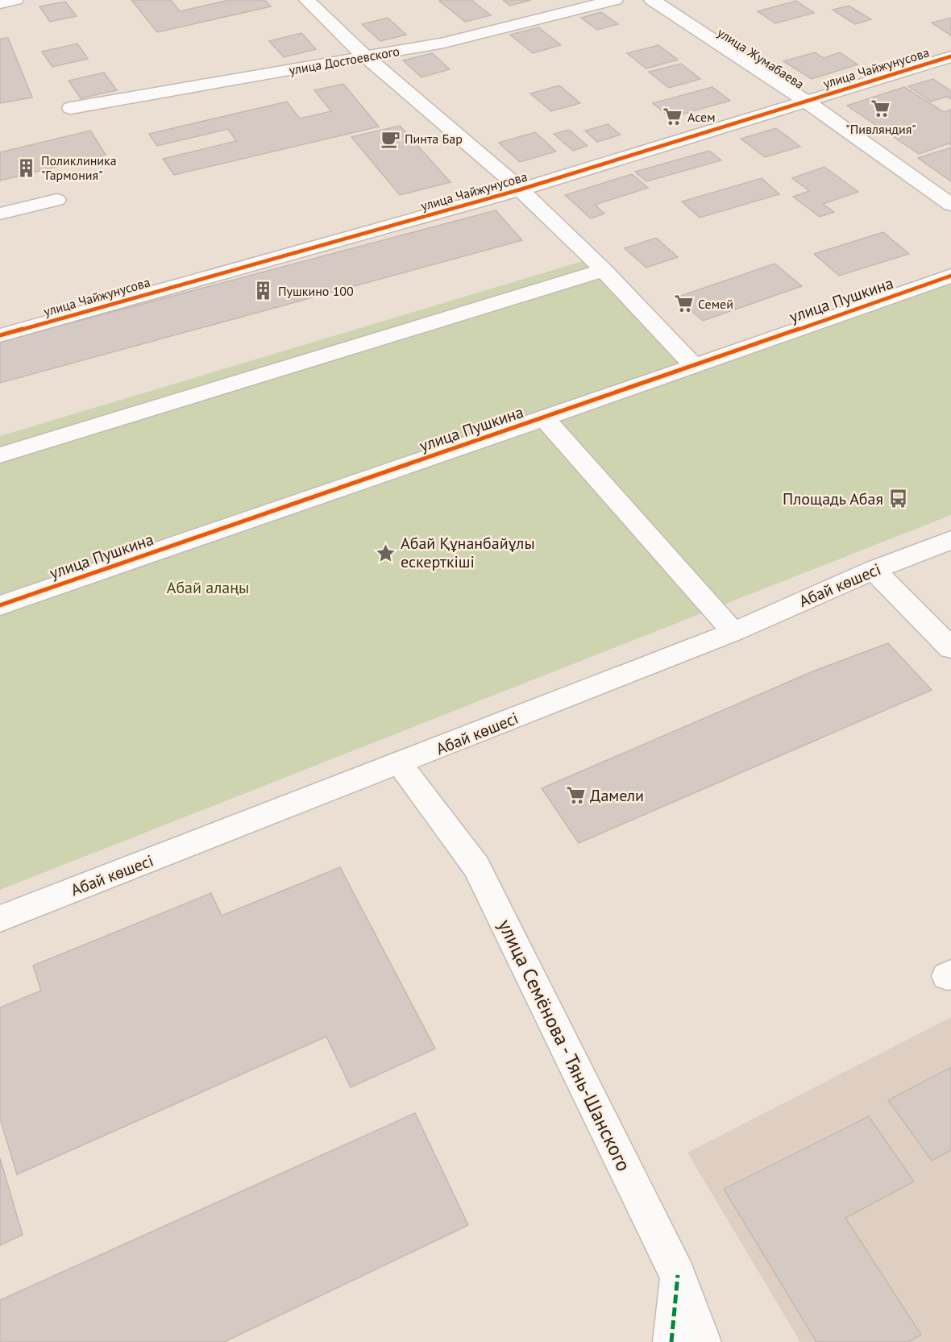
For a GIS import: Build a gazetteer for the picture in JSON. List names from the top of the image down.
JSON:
{
  "streets": {
    "street": [
      "улица Жумабаева",
      "улица Достоевского",
      "улица Чайжунусова",
      "улица Пушкина",
      "Абай көшесі",
      "улица Семёнова - Тянь-Шанского"
    ]
  },
  "crossings": [
    ["улица Жумабаева", "улица Чайжунусова"],
    ["Абай көшесі", "улица Семёнова - Тянь-Шанского"]
  ],
  "parks": ["Абай алаңы"],
  "places": {
    "supermarket": [
      "\"Пивляндия\"",
      "Асем",
      "Семей",
      "Дамели"
    ],
    "cafe": ["Пинта Бар"],
    "building": ["Поликлиника \"Гармония\"", "Пушкино 100"],
    "bus stop": ["Площадь Абая"],
    "place": ["Абай Құнанбайұлы ескерткіші"]
  }
}
